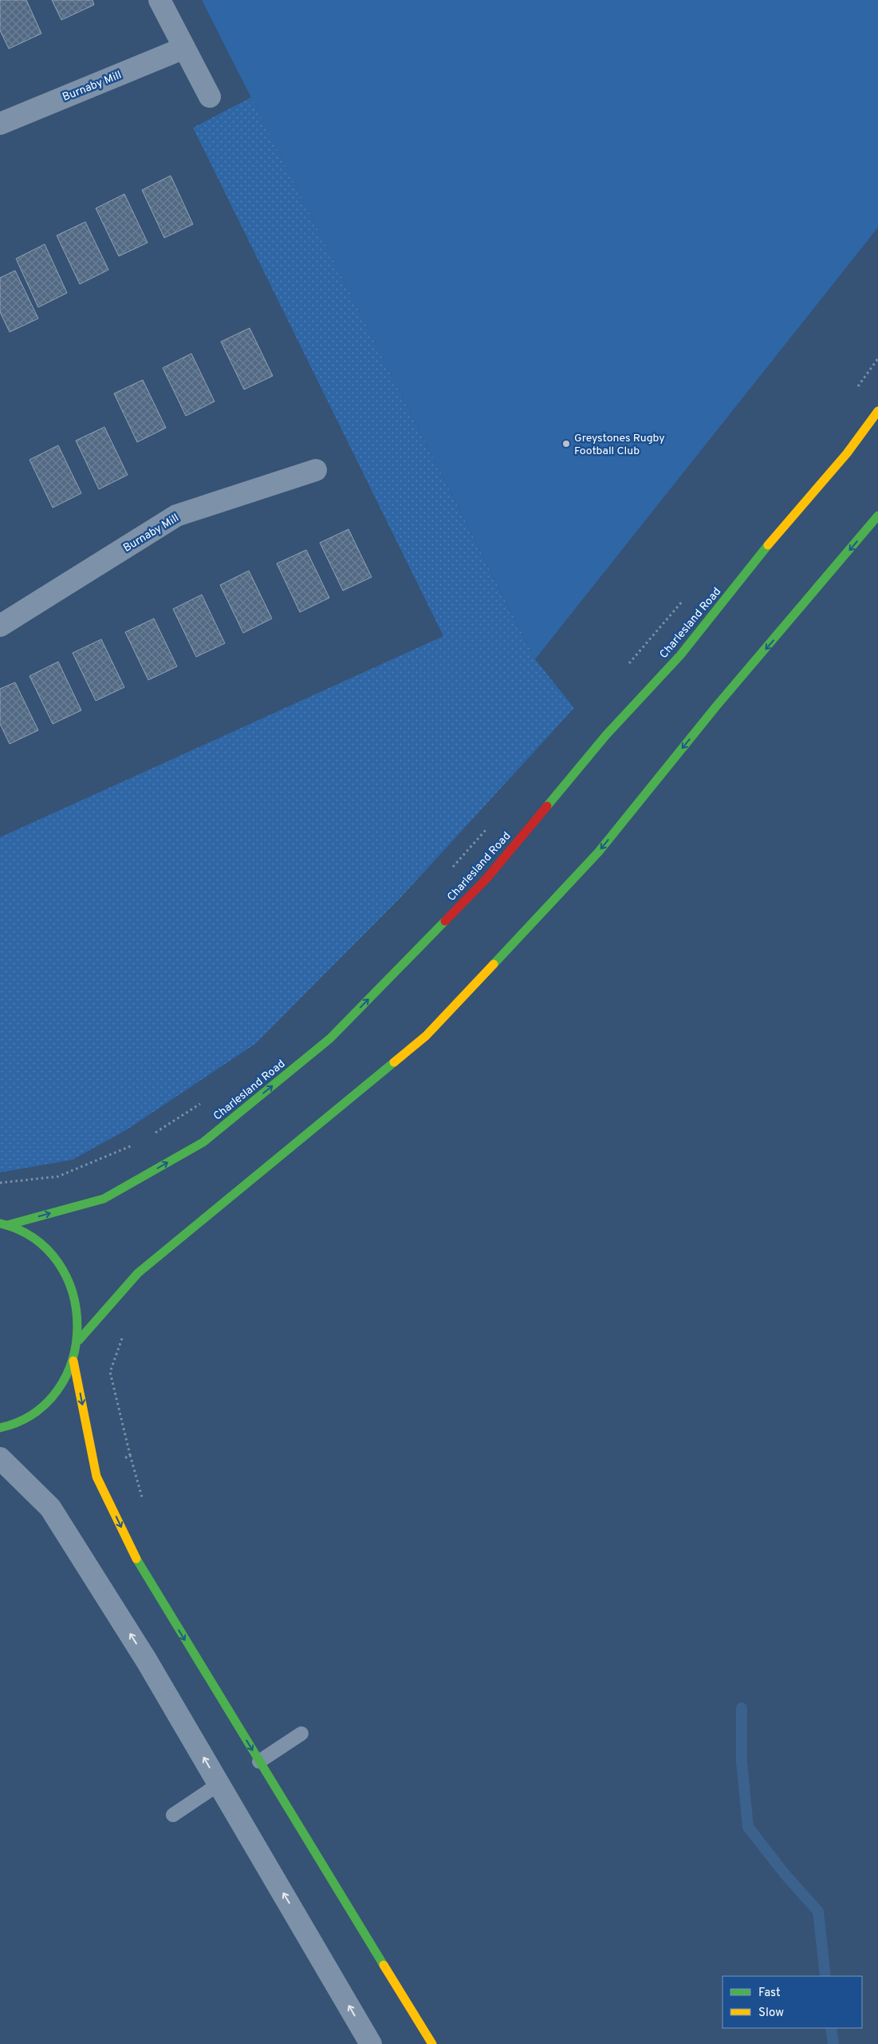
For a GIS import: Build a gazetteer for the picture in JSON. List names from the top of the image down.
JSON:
{
  "streets": {
    "main road": ["Charlesland Road"],
    "street": ["Burnaby Mill"]
  },
  "places": ["Greystones Rugby Football Club"],
  "legend": ["Fast", "Slow"]
}
